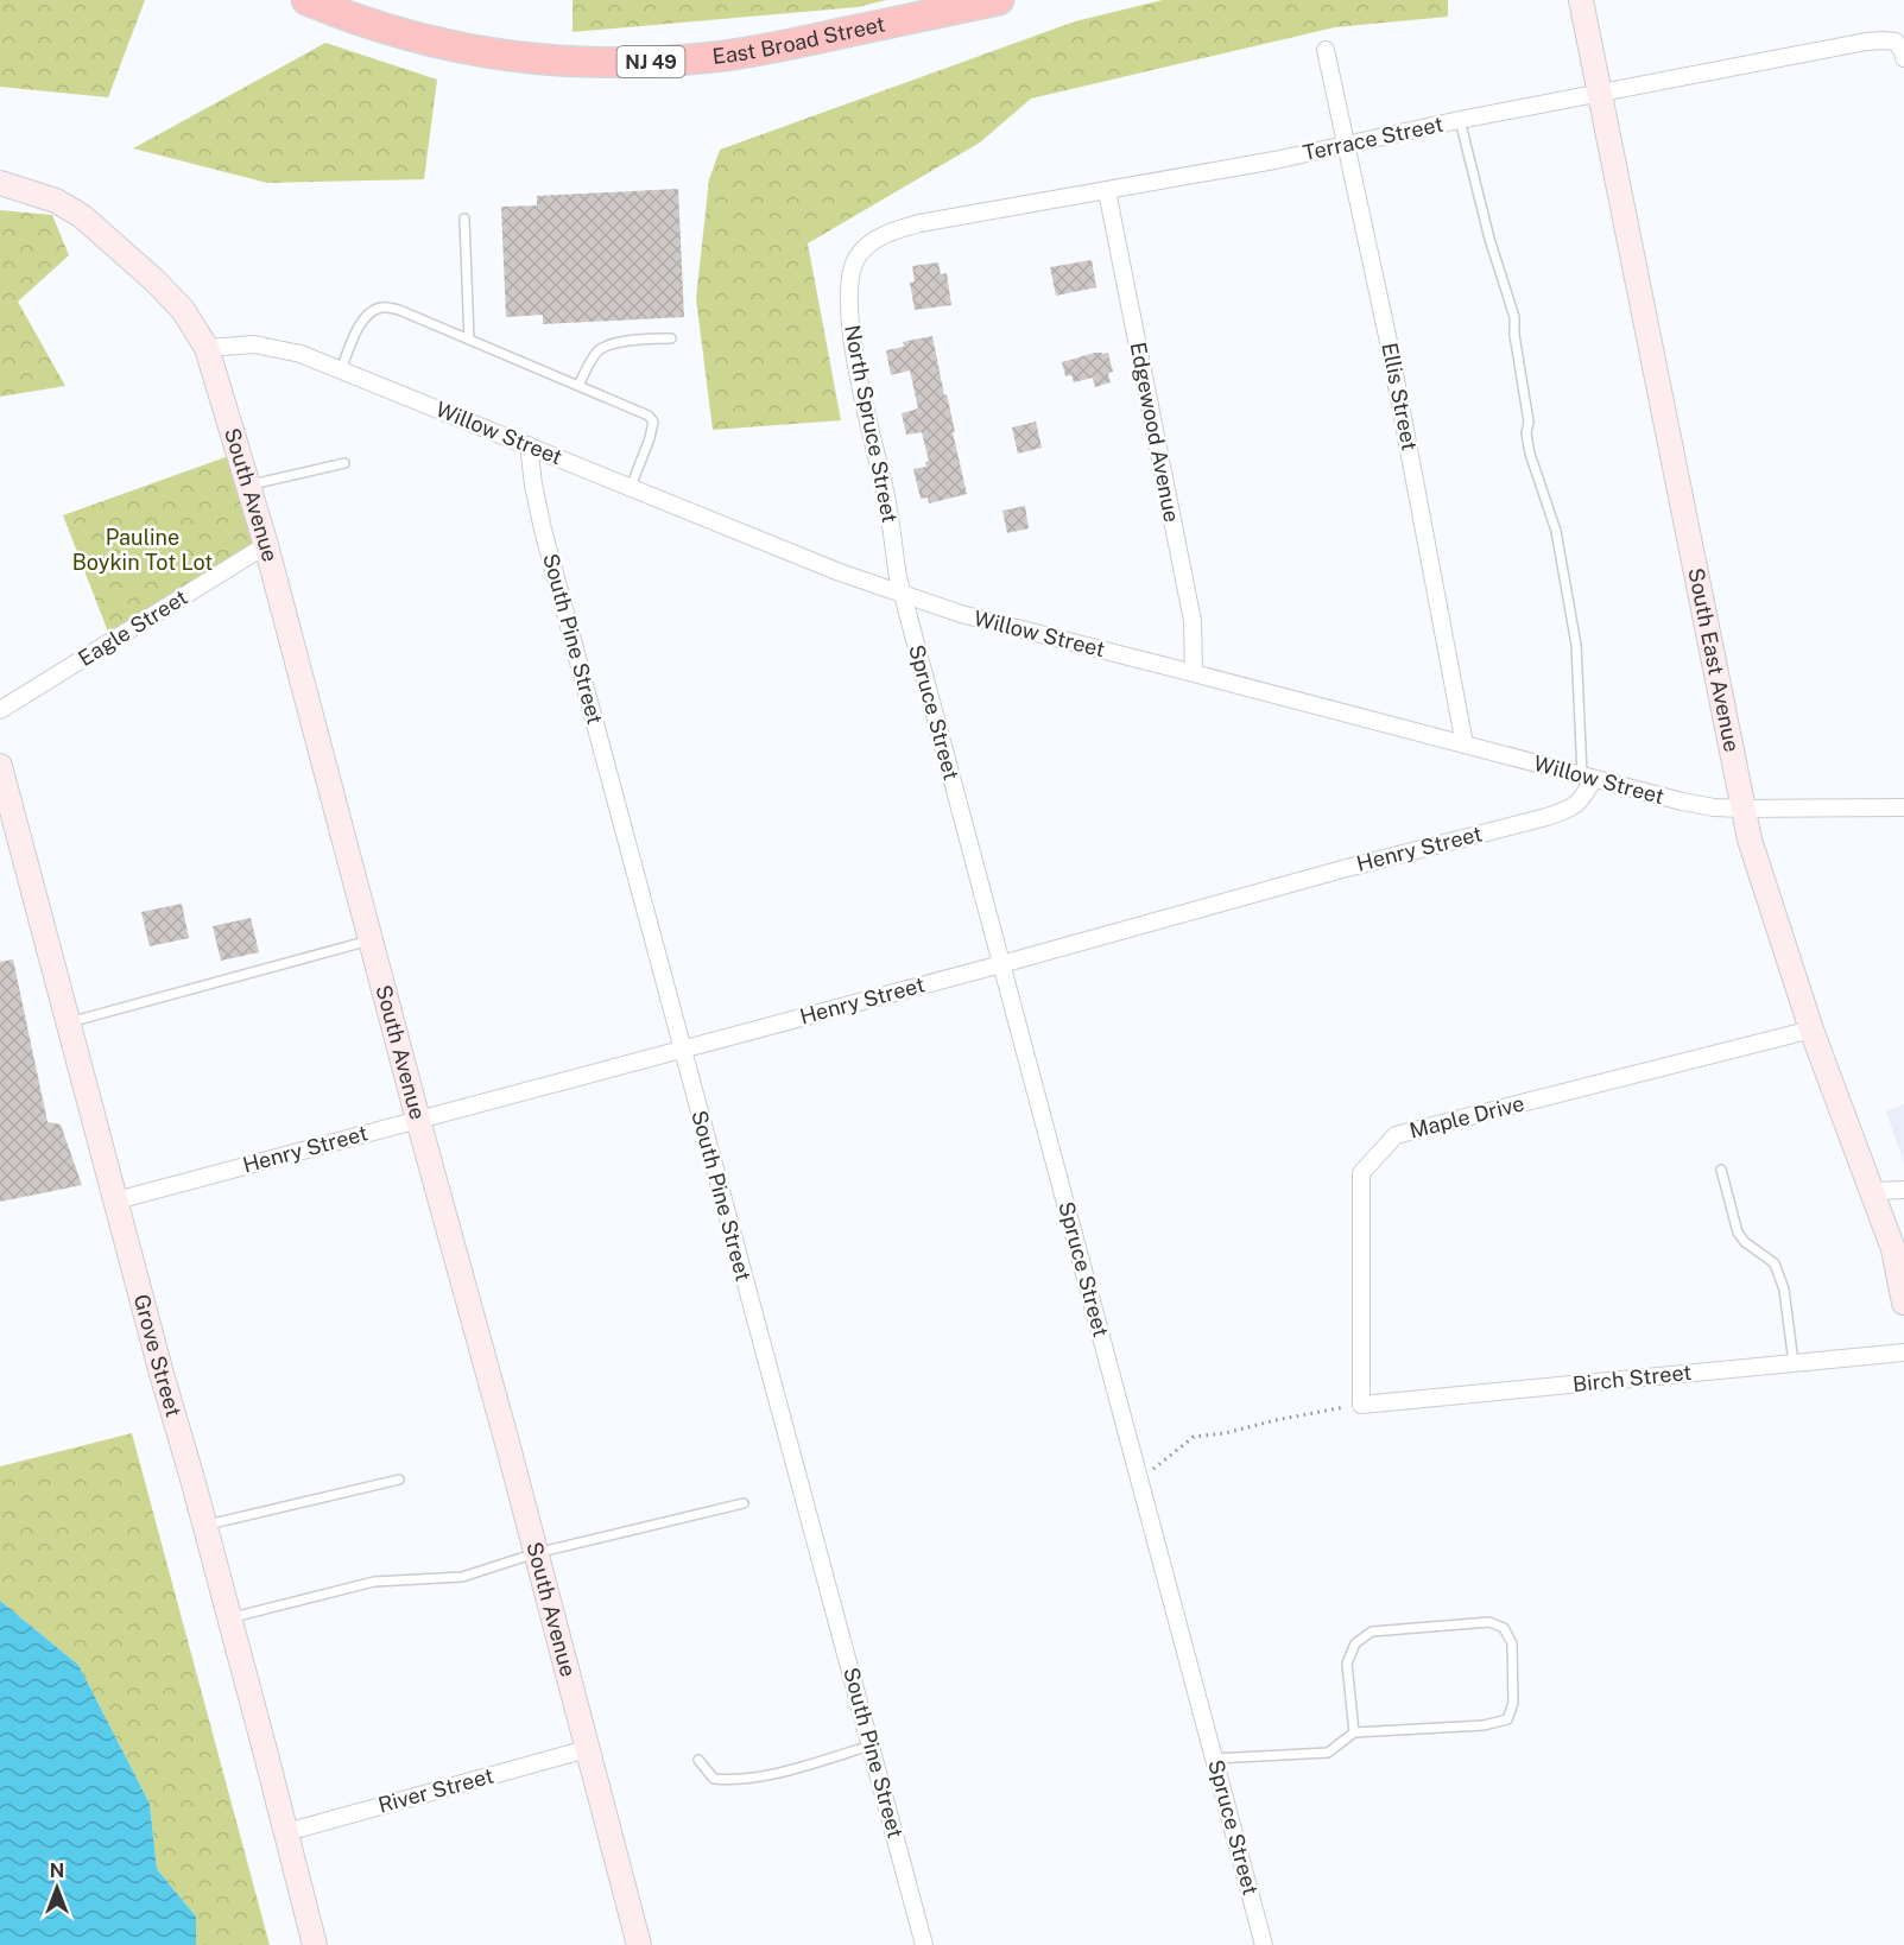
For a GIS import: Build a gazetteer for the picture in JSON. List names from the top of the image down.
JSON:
{
  "streets": {
    "highway": ["East Broad Street", "NJ 49"],
    "main road": ["South Avenue", "South East Avenue", "Grove Street"],
    "street": [
      "Terrace Street",
      "Ellis Street",
      "North Spruce Street",
      "Edgewood Avenue",
      "Willow Street",
      "Eagle Street",
      "South Pine Street",
      "Spruce Street",
      "Henry Street",
      "Maple Drive",
      "Birch Street",
      "River Street"
    ]
  },
  "crossings": [
    ["Terrace Street", "Ellis Street"],
    ["Terrace Street", "North Spruce Street"],
    ["Terrace Street", "Edgewood Avenue"],
    ["Terrace Street", "South East Avenue"],
    ["Ellis Street", "Willow Street"],
    ["North Spruce Street", "Willow Street"],
    ["North Spruce Street", "Spruce Street"],
    ["Edgewood Avenue", "Willow Street"],
    ["Willow Street", "South Avenue"],
    ["Willow Street", "South Pine Street"],
    ["Willow Street", "South East Avenue"],
    ["Willow Street", "Spruce Street"],
    ["Willow Street", "Henry Street"],
    ["South Avenue", "Eagle Street"],
    ["South Avenue", "Henry Street"],
    ["South Avenue", "River Street"],
    ["South Pine Street", "Henry Street"],
    ["South East Avenue", "Maple Drive"],
    ["Spruce Street", "Henry Street"],
    ["Henry Street", "Grove Street"],
    ["Maple Drive", "Birch Street"],
    ["Grove Street", "River Street"]
  ],
  "parks": ["Pauline Boykin Tot Lot"],
  "north": "top"
}
